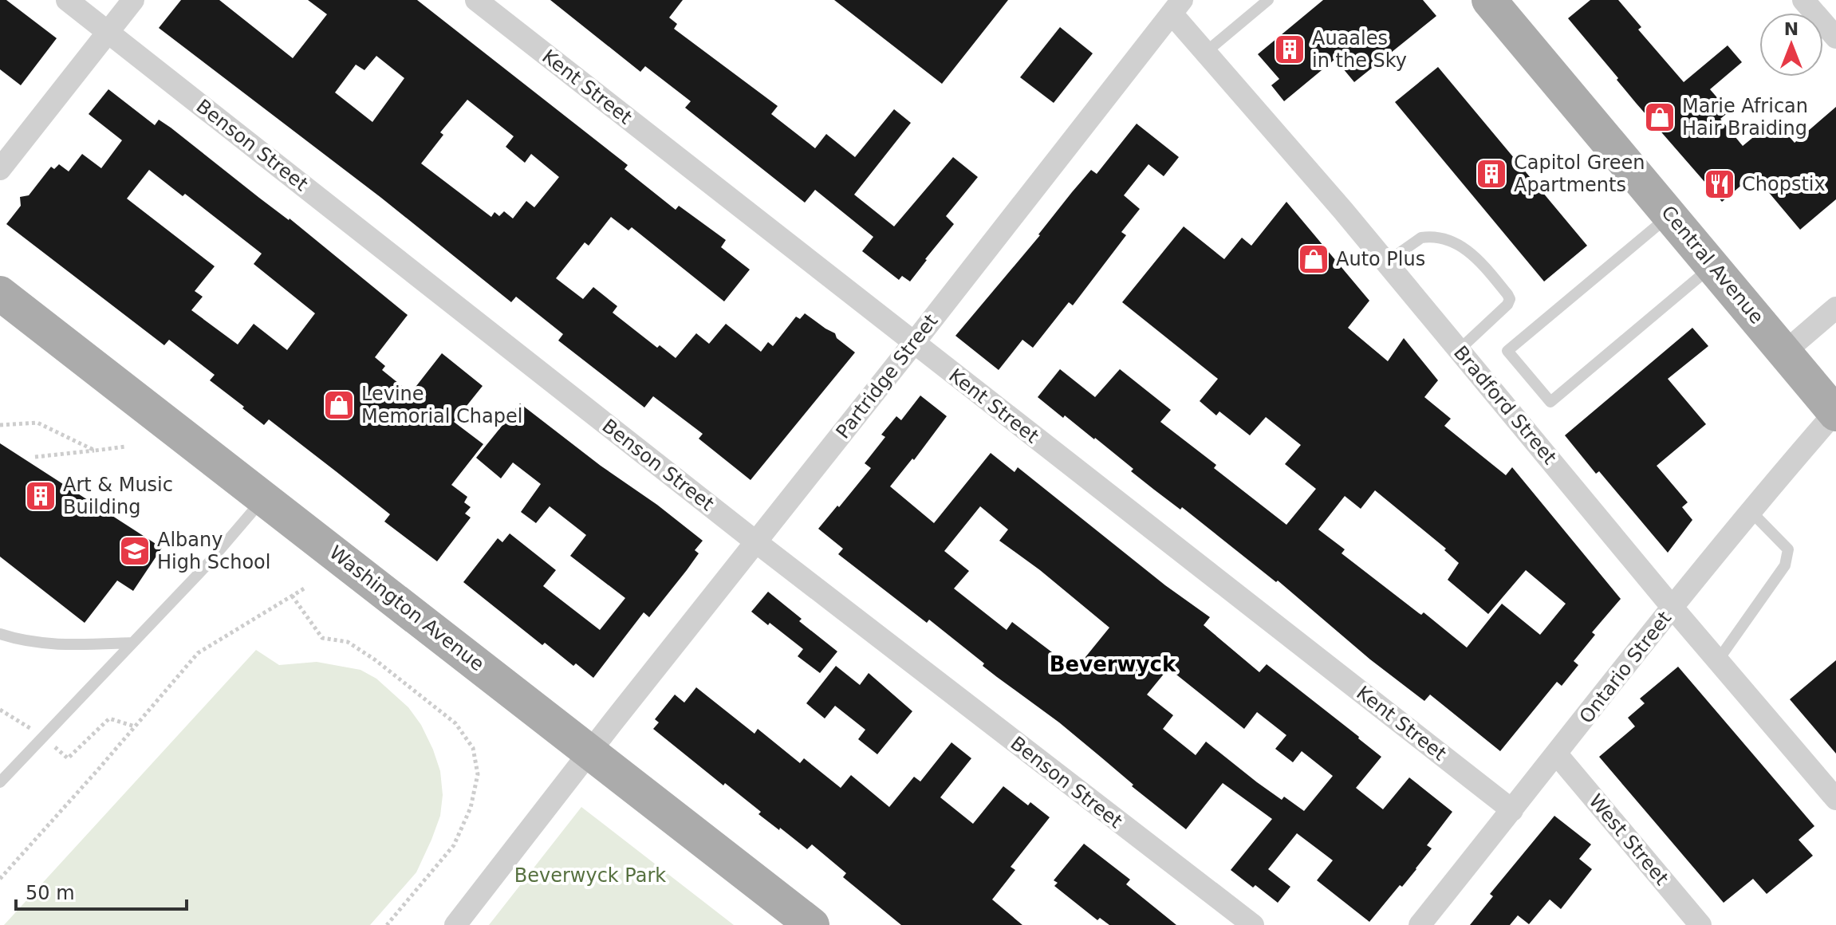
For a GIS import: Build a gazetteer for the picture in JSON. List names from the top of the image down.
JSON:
{
  "streets": {
    "main road": ["Central Avenue", "Washington Avenue"],
    "street": [
      "Kent Street",
      "Benson Street",
      "Partridge Street",
      "Bradford Street",
      "Ontario Street",
      "West Street"
    ]
  },
  "crossings": [
    ["Kent Street", "Partridge Street"],
    ["Kent Street", "Ontario Street"],
    ["Benson Street", "Partridge Street"],
    ["Central Avenue", "Ontario Street"],
    ["Partridge Street", "Bradford Street"],
    ["Partridge Street", "Washington Avenue"],
    ["Bradford Street", "Ontario Street"],
    ["Ontario Street", "West Street"]
  ],
  "districts": ["Beverwyck"],
  "parks": ["Beverwyck Park"],
  "places": {
    "building": ["Auaales in the Sky", "Capitol Green Apartments", "Art & Music Building"],
    "shop": ["Marie African Hair Braiding", "Auto Plus", "Levine Memorial Chapel"],
    "restaurant": ["Chopstix"],
    "school or university": ["Albany High School"]
  },
  "scale_bar": "50 m",
  "north": "top"
}
